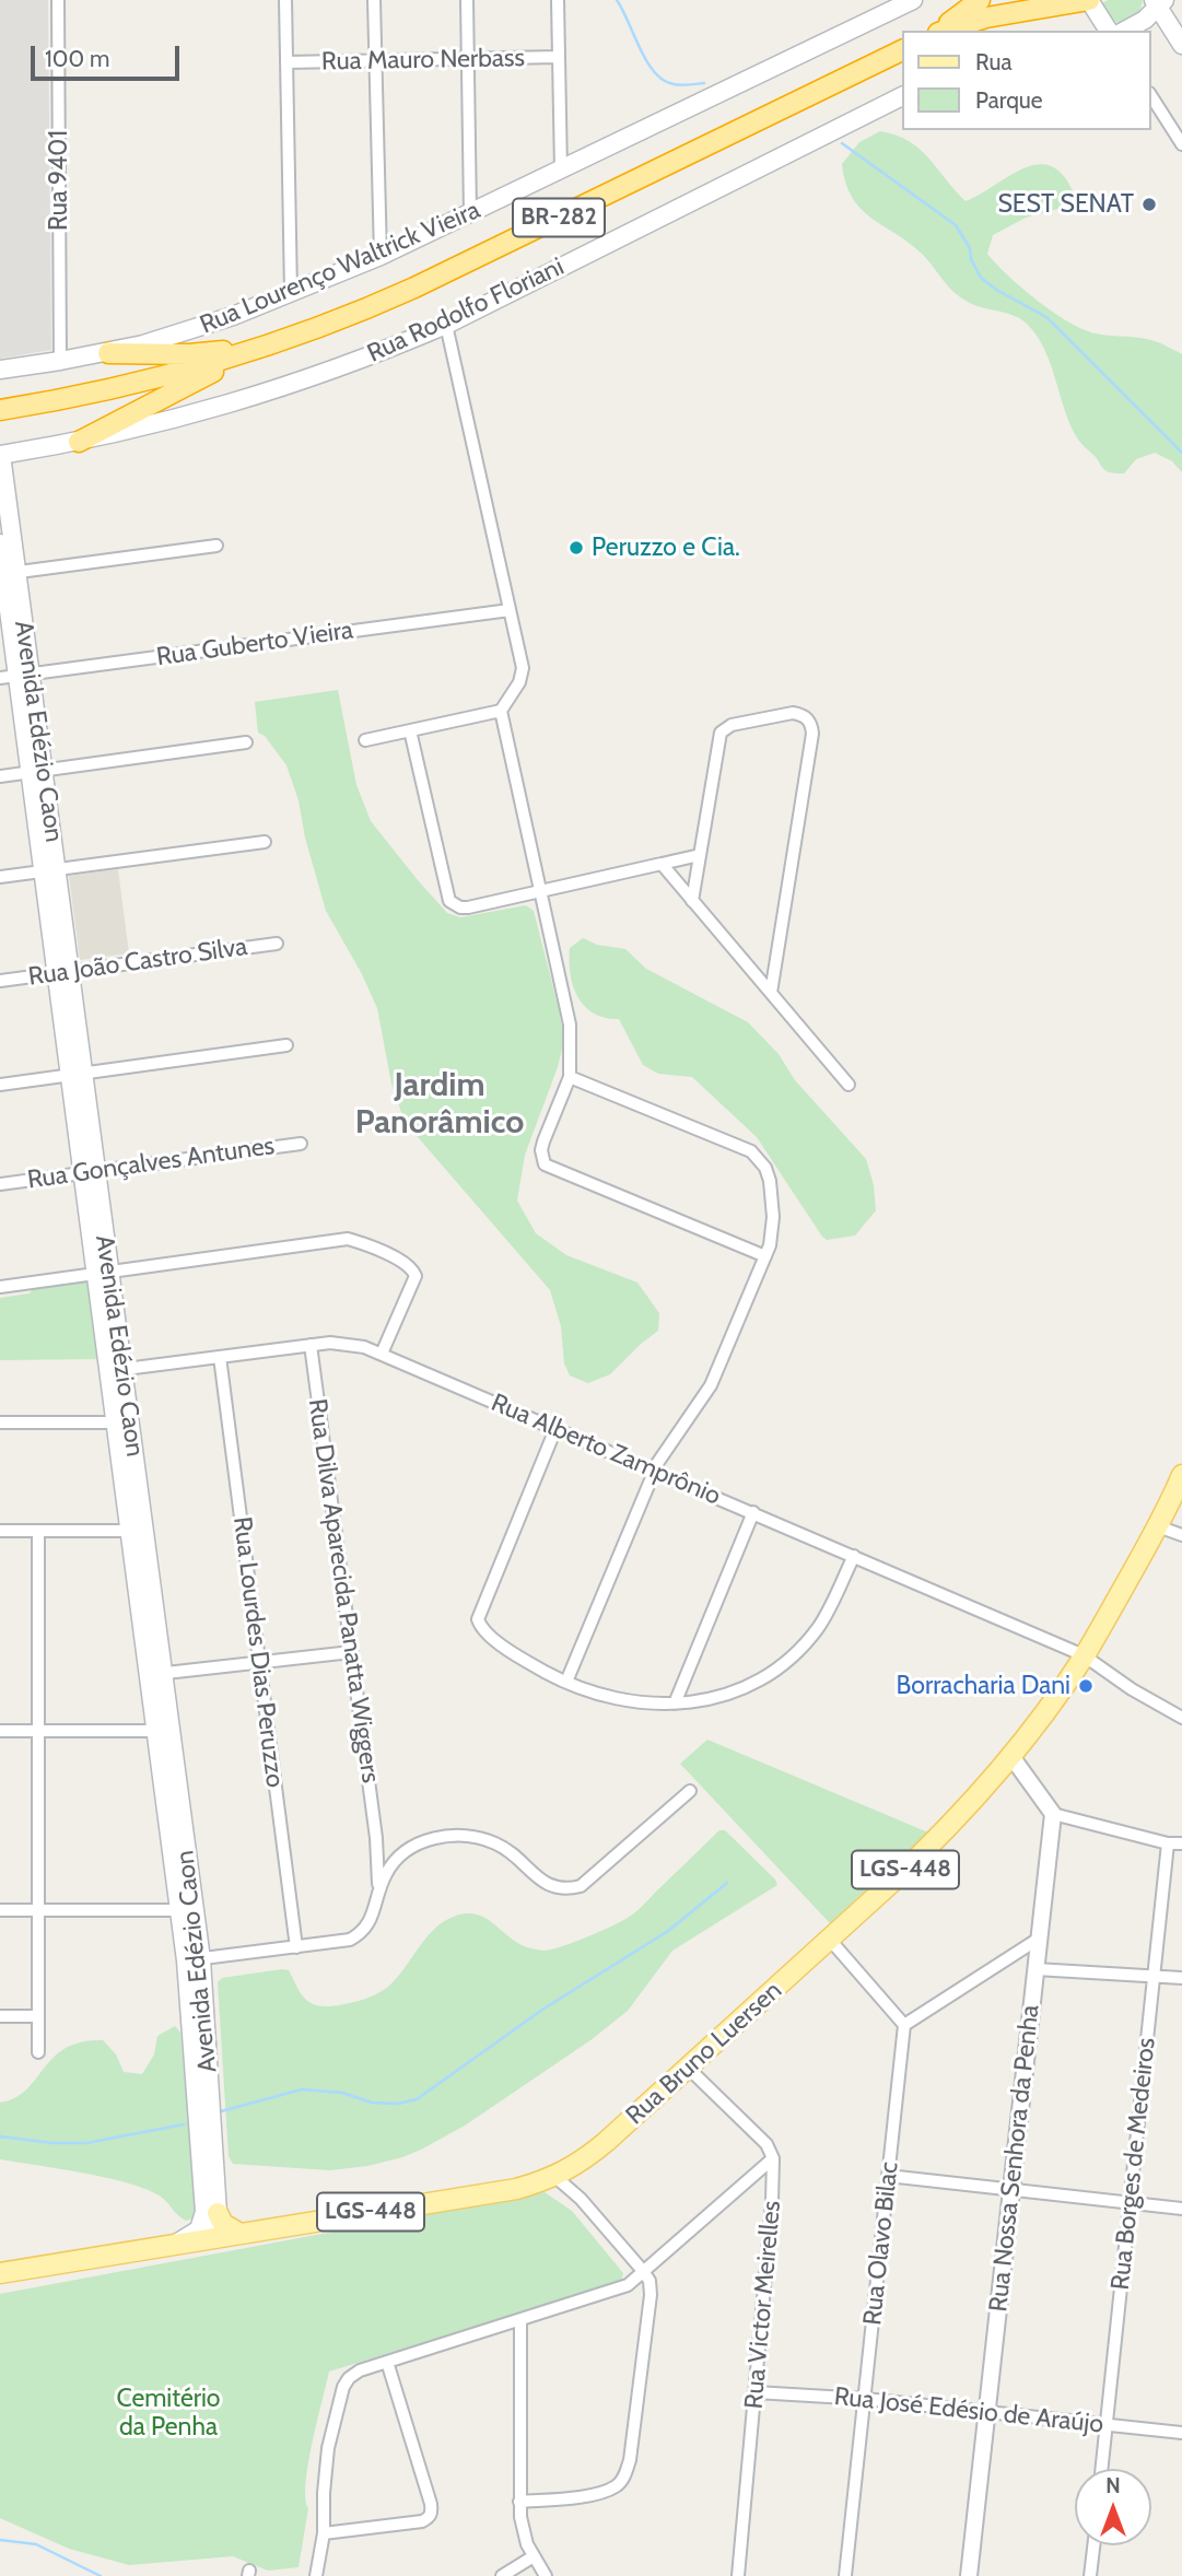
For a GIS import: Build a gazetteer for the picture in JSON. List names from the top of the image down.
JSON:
{
  "streets": {
    "highway": ["BR-282"],
    "main road": [
      "Rua Lourenço Waltrick Vieira",
      "Rua Rodolfo Floriani",
      "Avenida Edézio Caon",
      "LGS-448",
      "Rua Bruno Luersen"
    ],
    "street": [
      "Rua Mauro Nerbass",
      "Rua 9401",
      "Rua Guberto Vieira",
      "Rua João Castro Silva",
      "Rua Gonçalves Antunes",
      "Rua Alberto Zamprônio",
      "Rua Dilva Aparecida Panatta Wiggers",
      "Rua Lourdes Dias Peruzzo",
      "Rua Nossa Senhora da Penha",
      "Rua Borges de Medeiros",
      "Rua Olavo Bilac",
      "Rua Victor Meirelles",
      "Rua José Edésio de Araújo"
    ]
  },
  "crossings": [
    ["Rua 9401", "Rua Lourenço Waltrick Vieira"],
    ["Rua Rodolfo Floriani", "Avenida Edézio Caon"],
    ["Rua Guberto Vieira", "Avenida Edézio Caon"],
    ["Avenida Edézio Caon", "Rua João Castro Silva"],
    ["Avenida Edézio Caon", "Rua Gonçalves Antunes"],
    ["Avenida Edézio Caon", "Rua Alberto Zamprônio"],
    ["Avenida Edézio Caon", "Rua Bruno Luersen"],
    ["Rua Alberto Zamprônio", "Rua Dilva Aparecida Panatta Wiggers"],
    ["Rua Alberto Zamprônio", "Rua Lourdes Dias Peruzzo"],
    ["Rua Alberto Zamprônio", "Rua Bruno Luersen"],
    ["Rua Nossa Senhora da Penha", "Rua José Edésio de Araújo"],
    ["Rua Borges de Medeiros", "Rua José Edésio de Araújo"],
    ["Rua Olavo Bilac", "Rua José Edésio de Araújo"],
    ["Rua Victor Meirelles", "Rua José Edésio de Araújo"]
  ],
  "districts": ["Jardim Panorâmico"],
  "parks": ["Cemitério da Penha"],
  "places": ["SEST SENAT", "Peruzzo e Cia.", "Borracharia Dani"],
  "legend": ["Rua", "Parque"],
  "scale_bar": "100 m",
  "north": "top"
}
